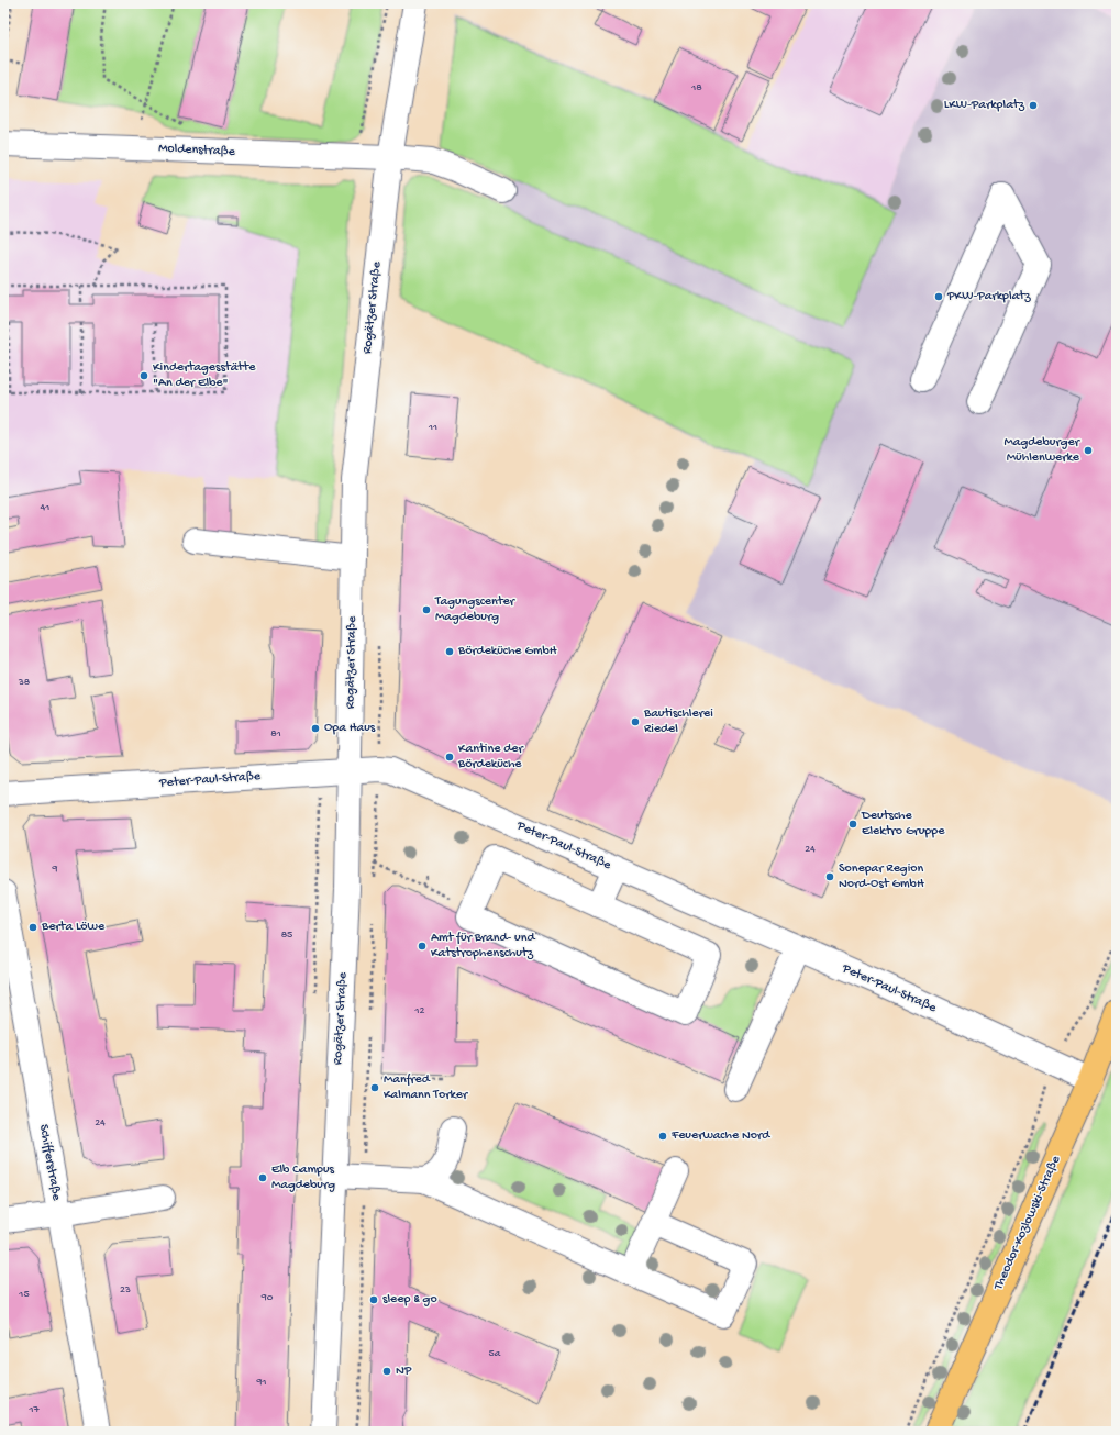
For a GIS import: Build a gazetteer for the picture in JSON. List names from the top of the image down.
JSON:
{
  "streets": {
    "main road": ["Theodor-Kozlowski-Straße"],
    "street": [
      "Moldenstraße",
      "Rogätzer Straße",
      "Peter-Paul-Straße",
      "Schifferstraße"
    ]
  },
  "crossings": [
    ["Moldenstraße", "Rogätzer Straße"],
    ["Rogätzer Straße", "Peter-Paul-Straße"],
    ["Peter-Paul-Straße", "Theodor-Kozlowski-Straße"]
  ],
  "places": [
    "LKW-Parkplatz",
    "PKW-Parkplatz",
    "Kindertagesstätte \"An der Elbe\"",
    "Magdeburger Mühlenwerke",
    "Tagungscenter Magdeburg",
    "Bördeküche GmbH",
    "Bautischlerei Riedel",
    "Opa Haus",
    "Kantine der Bördeküche",
    "Deutsche Elektro Gruppe",
    "Sonepar Region Nord-Ost GmbH",
    "Berta Löwe",
    "Amt für Brand- und Katstrophenschutz",
    "Manfred Kalmann Torker",
    "Feuerwache Nord",
    "Elb Campus Magdeburg",
    "sleep & go",
    "NP"
  ],
  "house_numbers": [
    "18",
    "11",
    "41",
    "38",
    "81",
    "24",
    "9",
    "85",
    "12",
    "24",
    "23",
    "15",
    "90",
    "5a",
    "91",
    "17"
  ]
}
